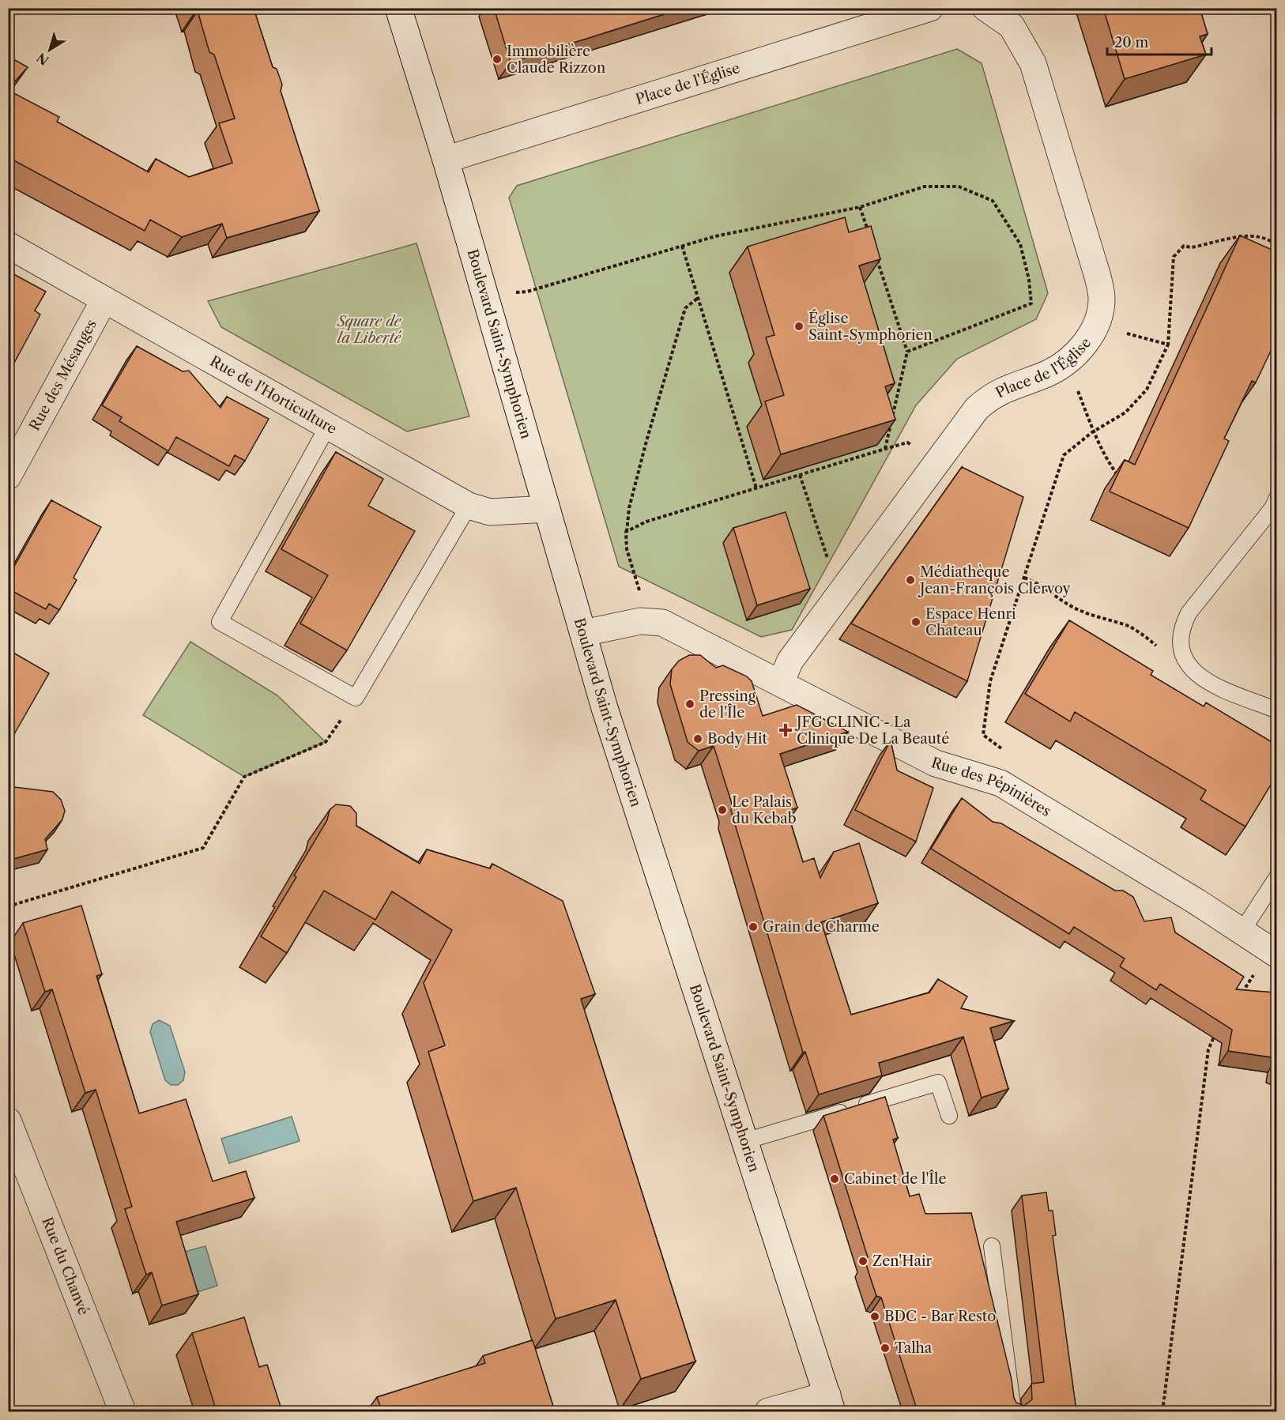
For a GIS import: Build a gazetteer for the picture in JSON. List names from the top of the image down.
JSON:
{
  "streets": {
    "street": [
      "Place de l'Église",
      "Boulevard Saint-Symphorien",
      "Rue des Mésanges",
      "Rue de l'Horticulture",
      "Rue des Pépinières",
      "Rue du Chanvé"
    ]
  },
  "crossings": [
    ["Place de l'Église", "Boulevard Saint-Symphorien"],
    ["Place de l'Église", "Rue des Pépinières"],
    ["Boulevard Saint-Symphorien", "Rue de l'Horticulture"],
    ["Boulevard Saint-Symphorien", "Rue des Pépinières"],
    ["Rue des Mésanges", "Rue de l'Horticulture"]
  ],
  "parks": ["Square de la Liberté"],
  "places": {
    "other": [
      "Immobilière Claude Rizzon",
      "Église Saint-Symphorien",
      "Médiathèque Jean-François Clervoy",
      "Espace Henri Chateau",
      "Pressing de l'Île",
      "Body Hit",
      "Le Palais du Kebab",
      "Grain de Charme",
      "Cabinet de l'Île",
      "Zen'Hair",
      "BDC - Bar Resto",
      "Talha"
    ],
    "health": ["JFG CLINIC - La Clinique De La Beauté"]
  },
  "scale_bar": "20 m",
  "north": "bottom left"
}
